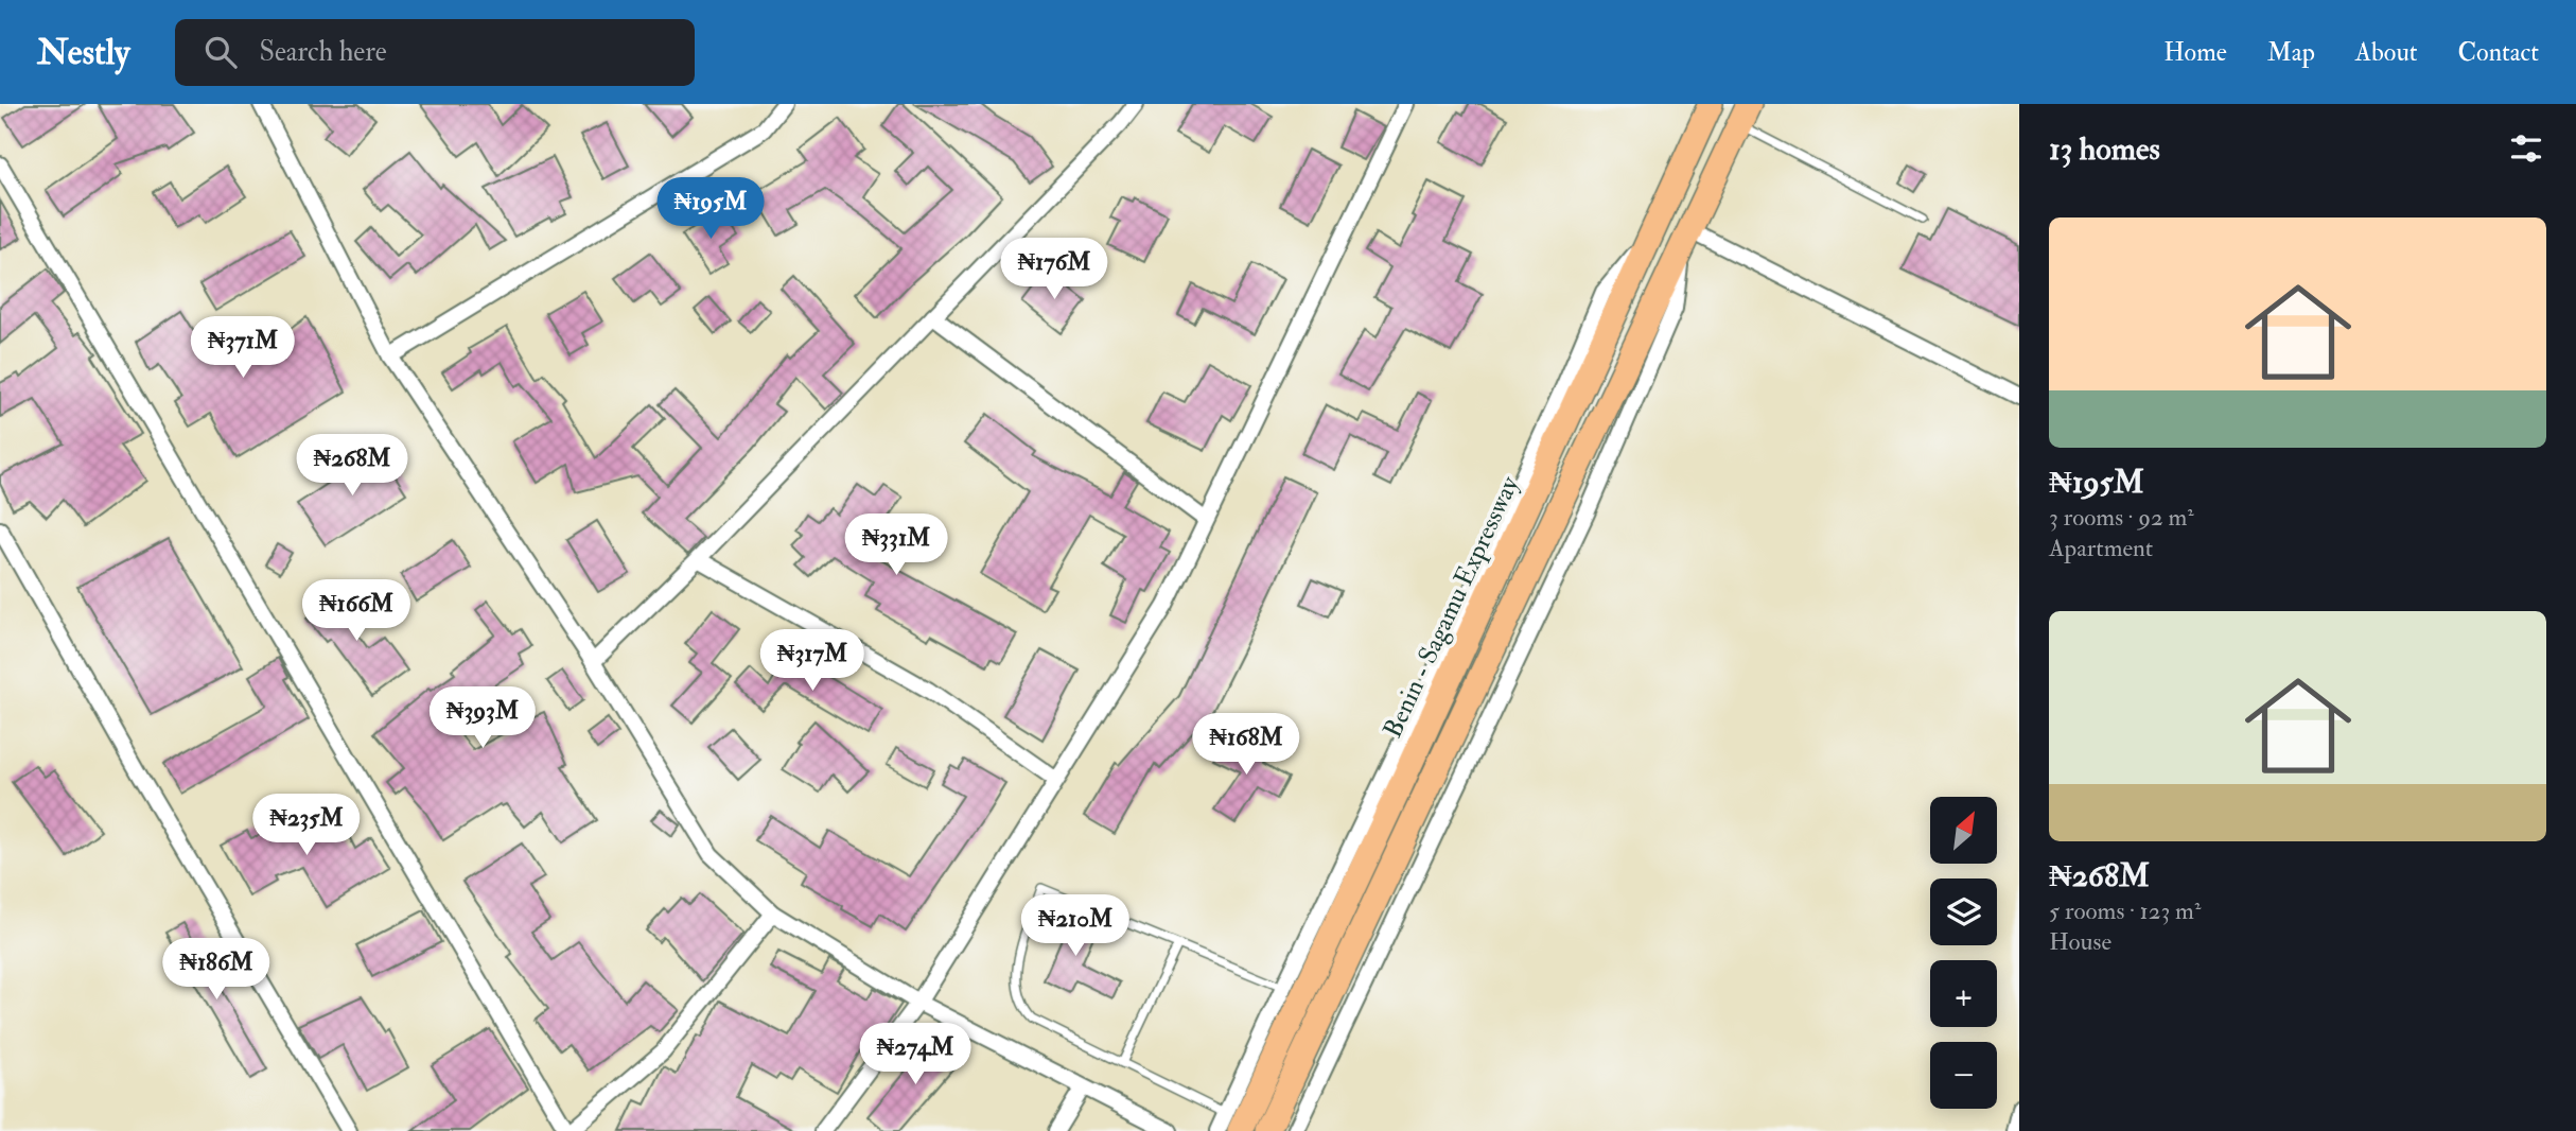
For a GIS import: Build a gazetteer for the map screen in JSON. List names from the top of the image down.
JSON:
{
  "streets": {
    "highway": ["Benin - Sagamu Expressway"]
  },
  "north": "top right",
  "page": {
    "header": "Nestly",
    "search": "Search here",
    "nav": [
      "Home",
      "Map",
      "About",
      "Contact"
    ],
    "heading": "13 homes",
    "price": [
      "₦195M",
      "₦176M",
      "₦371M",
      "₦268M",
      "₦331M",
      "₦166M",
      "₦317M",
      "₦393M",
      "₦168M",
      "₦235M",
      "₦210M",
      "₦186M",
      "₦274M"
    ],
    "list": [
      {
        "name": "₦195M",
        "note": "3 rooms · 92 m² · Apartment"
      },
      {
        "name": "₦268M",
        "note": "5 rooms · 123 m² · House"
      }
    ],
    "map_buttons": ["+", "−"]
  }
}
